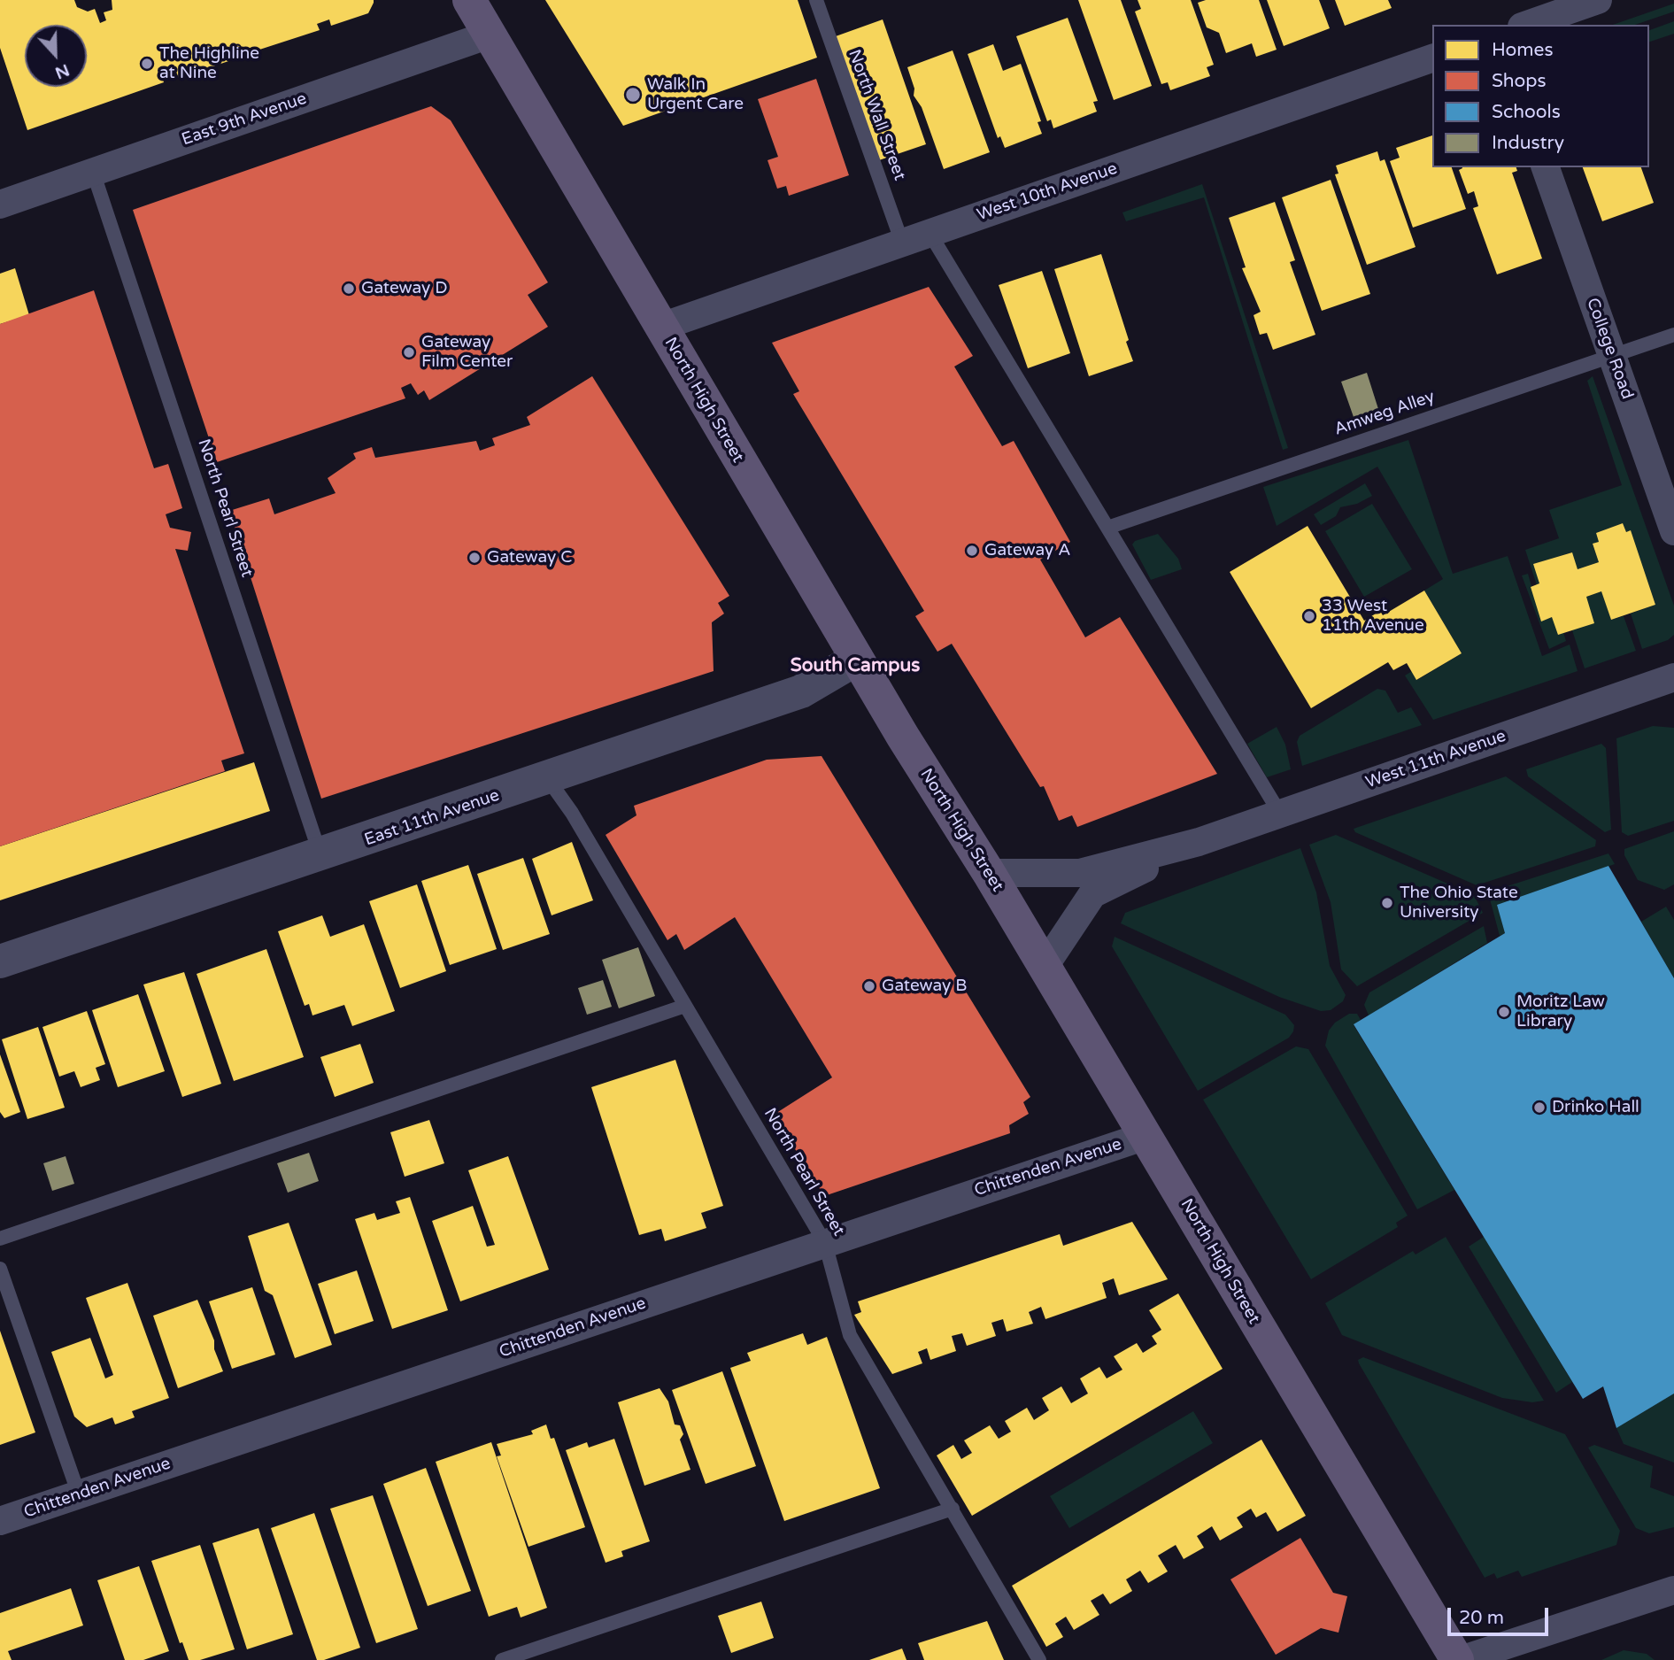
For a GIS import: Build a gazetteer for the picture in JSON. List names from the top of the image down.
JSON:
{
  "streets": {
    "main road": ["North High Street"],
    "street": [
      "East 9th Avenue",
      "West 10th Avenue",
      "College Road",
      "West 11th Avenue",
      "East 11th Avenue",
      "Chittenden Avenue"
    ],
    "lane": ["North Wall Street", "Amweg Alley", "North Pearl Street"]
  },
  "crossings": [
    ["North Wall Street", "West 10th Avenue"],
    ["East 9th Avenue", "North High Street"],
    ["East 9th Avenue", "North Pearl Street"],
    ["West 10th Avenue", "North High Street"],
    ["College Road", "Amweg Alley"],
    ["North High Street", "West 11th Avenue"],
    ["North High Street", "East 11th Avenue"],
    ["North High Street", "Chittenden Avenue"],
    ["North Pearl Street", "East 11th Avenue"],
    ["North Pearl Street", "Chittenden Avenue"]
  ],
  "districts": ["South Campus"],
  "places": [
    "The Highline at Nine",
    "Walk In Urgent Care",
    "Gateway D",
    "Gateway Film Center",
    "Gateway A",
    "Gateway C",
    "33 West 11th Avenue",
    "The Ohio State University",
    "Gateway B",
    "Moritz Law Library",
    "Drinko Hall"
  ],
  "legend": [
    "Homes",
    "Shops",
    "Schools",
    "Industry"
  ],
  "scale_bar": "20 m",
  "north": "bottom"
}
